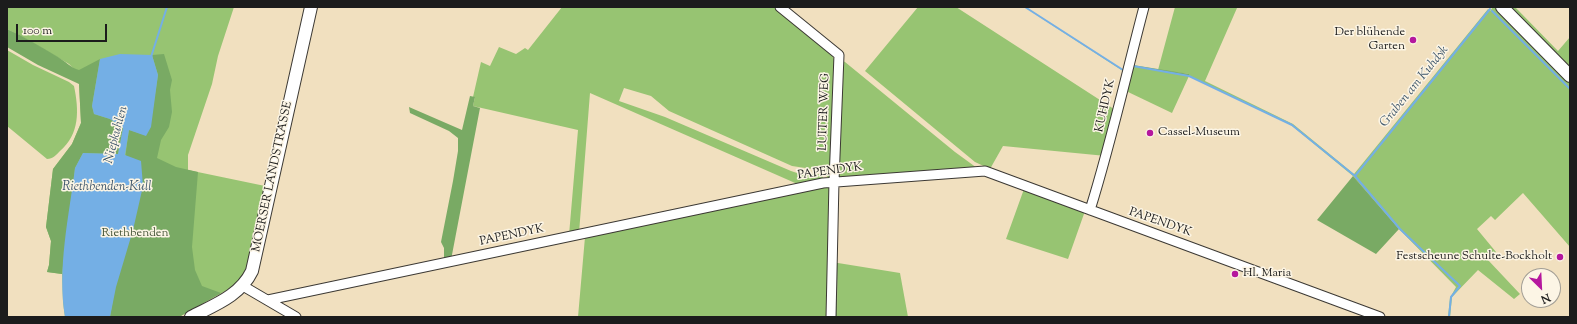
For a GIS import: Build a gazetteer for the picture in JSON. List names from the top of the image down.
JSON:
{
  "streets": {
    "main road": ["MOERSER LANDSTRASSE"],
    "street": ["KUHDYK", "LUITER WEG", "PAPENDYK"]
  },
  "crossings": [
    ["KUHDYK", "PAPENDYK"],
    ["LUITER WEG", "PAPENDYK"]
  ],
  "water": ["Graben am Kuhdyk", "Niepkuhlen", "Riethbenden-Kull"],
  "parks": ["Riethbenden"],
  "places": [
    "Der blühende Garten",
    "Cassel-Museum",
    "Festscheune Schulte-Bockholt",
    "Hl. Maria"
  ],
  "scale_bar": "100 m",
  "north": "bottom right"
}
